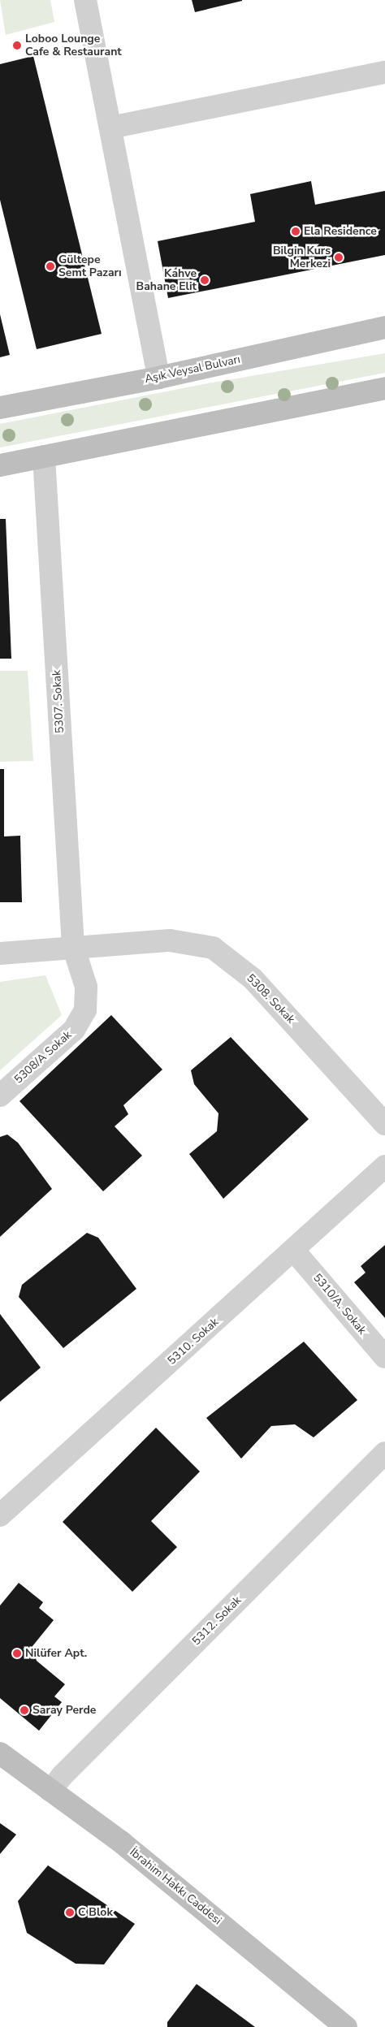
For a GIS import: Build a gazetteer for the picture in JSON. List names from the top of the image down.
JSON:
{
  "streets": {
    "main road": ["Aşık Veysal Bulvarı", "İbrahim Hakkı Caddesi"],
    "street": [
      "5307. Sokak",
      "5308. Sokak",
      "5308/A Sokak",
      "5310/A. Sokak",
      "5310. Sokak",
      "5312. Sokak"
    ]
  },
  "crossings": [
    ["5307. Sokak", "5308. Sokak"],
    ["5307. Sokak", "5308/A Sokak"],
    ["5308. Sokak", "5308/A Sokak"],
    ["5310/A. Sokak", "5310. Sokak"],
    ["5312. Sokak", "İbrahim Hakkı Caddesi"]
  ],
  "places": [
    "Loboo Lounge Cafe & Restaurant",
    "Ela Residence",
    "Bilgin Kurs Merkezi",
    "Gültepe Semt Pazarı",
    "Kahve Bahane Elit",
    "Nilüfer Apt.",
    "Saray Perde",
    "C Blok"
  ]
}
